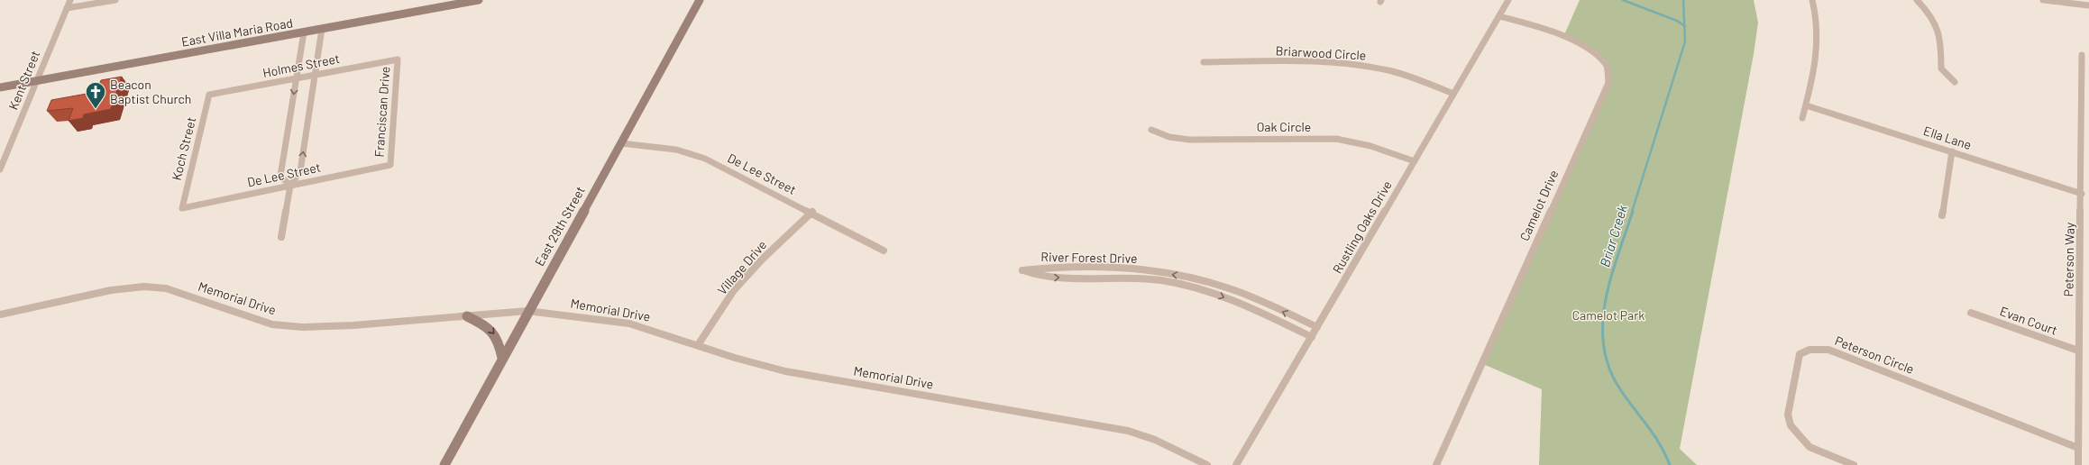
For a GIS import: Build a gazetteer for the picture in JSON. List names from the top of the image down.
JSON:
{
  "streets": {
    "main road": ["East Villa Maria Road", "East 29th Street"],
    "street": [
      "Briarwood Circle",
      "Holmes Street",
      "Kent Street",
      "Franciscan Drive",
      "Oak Circle",
      "Ella Lane",
      "Koch Street",
      "De Lee Street",
      "Camelot Drive",
      "Rustling Oaks Drive",
      "River Forest Drive",
      "Peterson Way",
      "Village Drive",
      "Memorial Drive",
      "Evan Court",
      "Peterson Circle"
    ]
  },
  "crossings": [
    ["East Villa Maria Road", "Kent Street"],
    ["Briarwood Circle", "Rustling Oaks Drive"],
    ["Holmes Street", "Franciscan Drive"],
    ["Holmes Street", "Koch Street"],
    ["Franciscan Drive", "De Lee Street"],
    ["Oak Circle", "Rustling Oaks Drive"],
    ["Ella Lane", "Peterson Way"],
    ["Koch Street", "De Lee Street"],
    ["De Lee Street", "East 29th Street"],
    ["De Lee Street", "Village Drive"],
    ["Camelot Drive", "Rustling Oaks Drive"],
    ["East 29th Street", "Memorial Drive"],
    ["Rustling Oaks Drive", "River Forest Drive"],
    ["Peterson Way", "Evan Court"],
    ["Peterson Way", "Peterson Circle"],
    ["Village Drive", "Memorial Drive"]
  ],
  "water": ["Briar Creek"],
  "parks": ["Camelot Park"],
  "places": {
    "church": ["Beacon Baptist Church"]
  }
}
